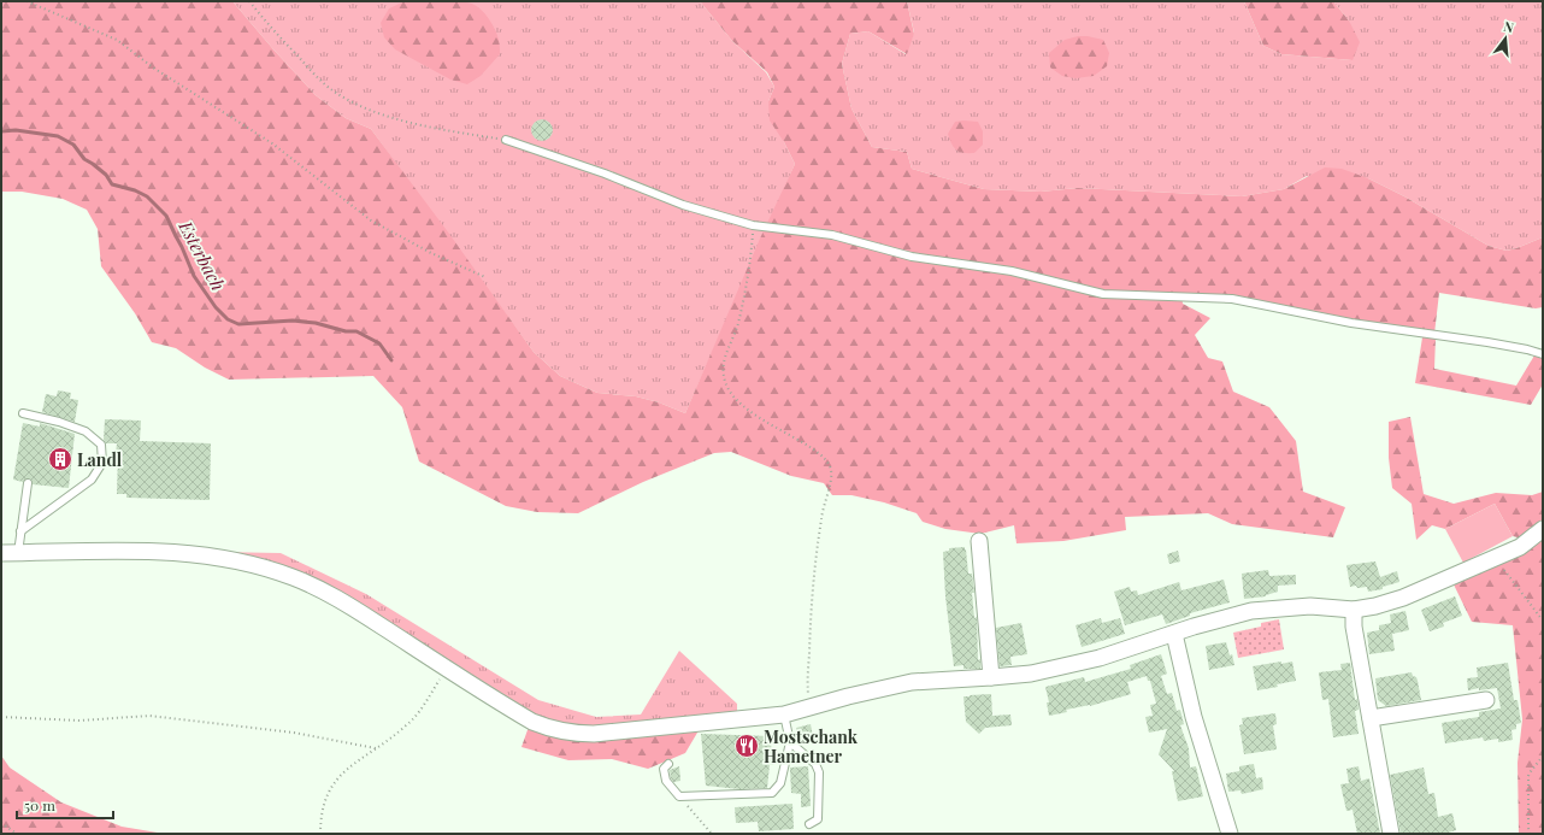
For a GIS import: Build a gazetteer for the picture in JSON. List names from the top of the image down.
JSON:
{
  "water": ["Esterbach"],
  "places": {
    "building": ["Landl"],
    "restaurant": ["Mostschank Hametner"]
  },
  "scale_bar": "50 m",
  "north": "top"
}
